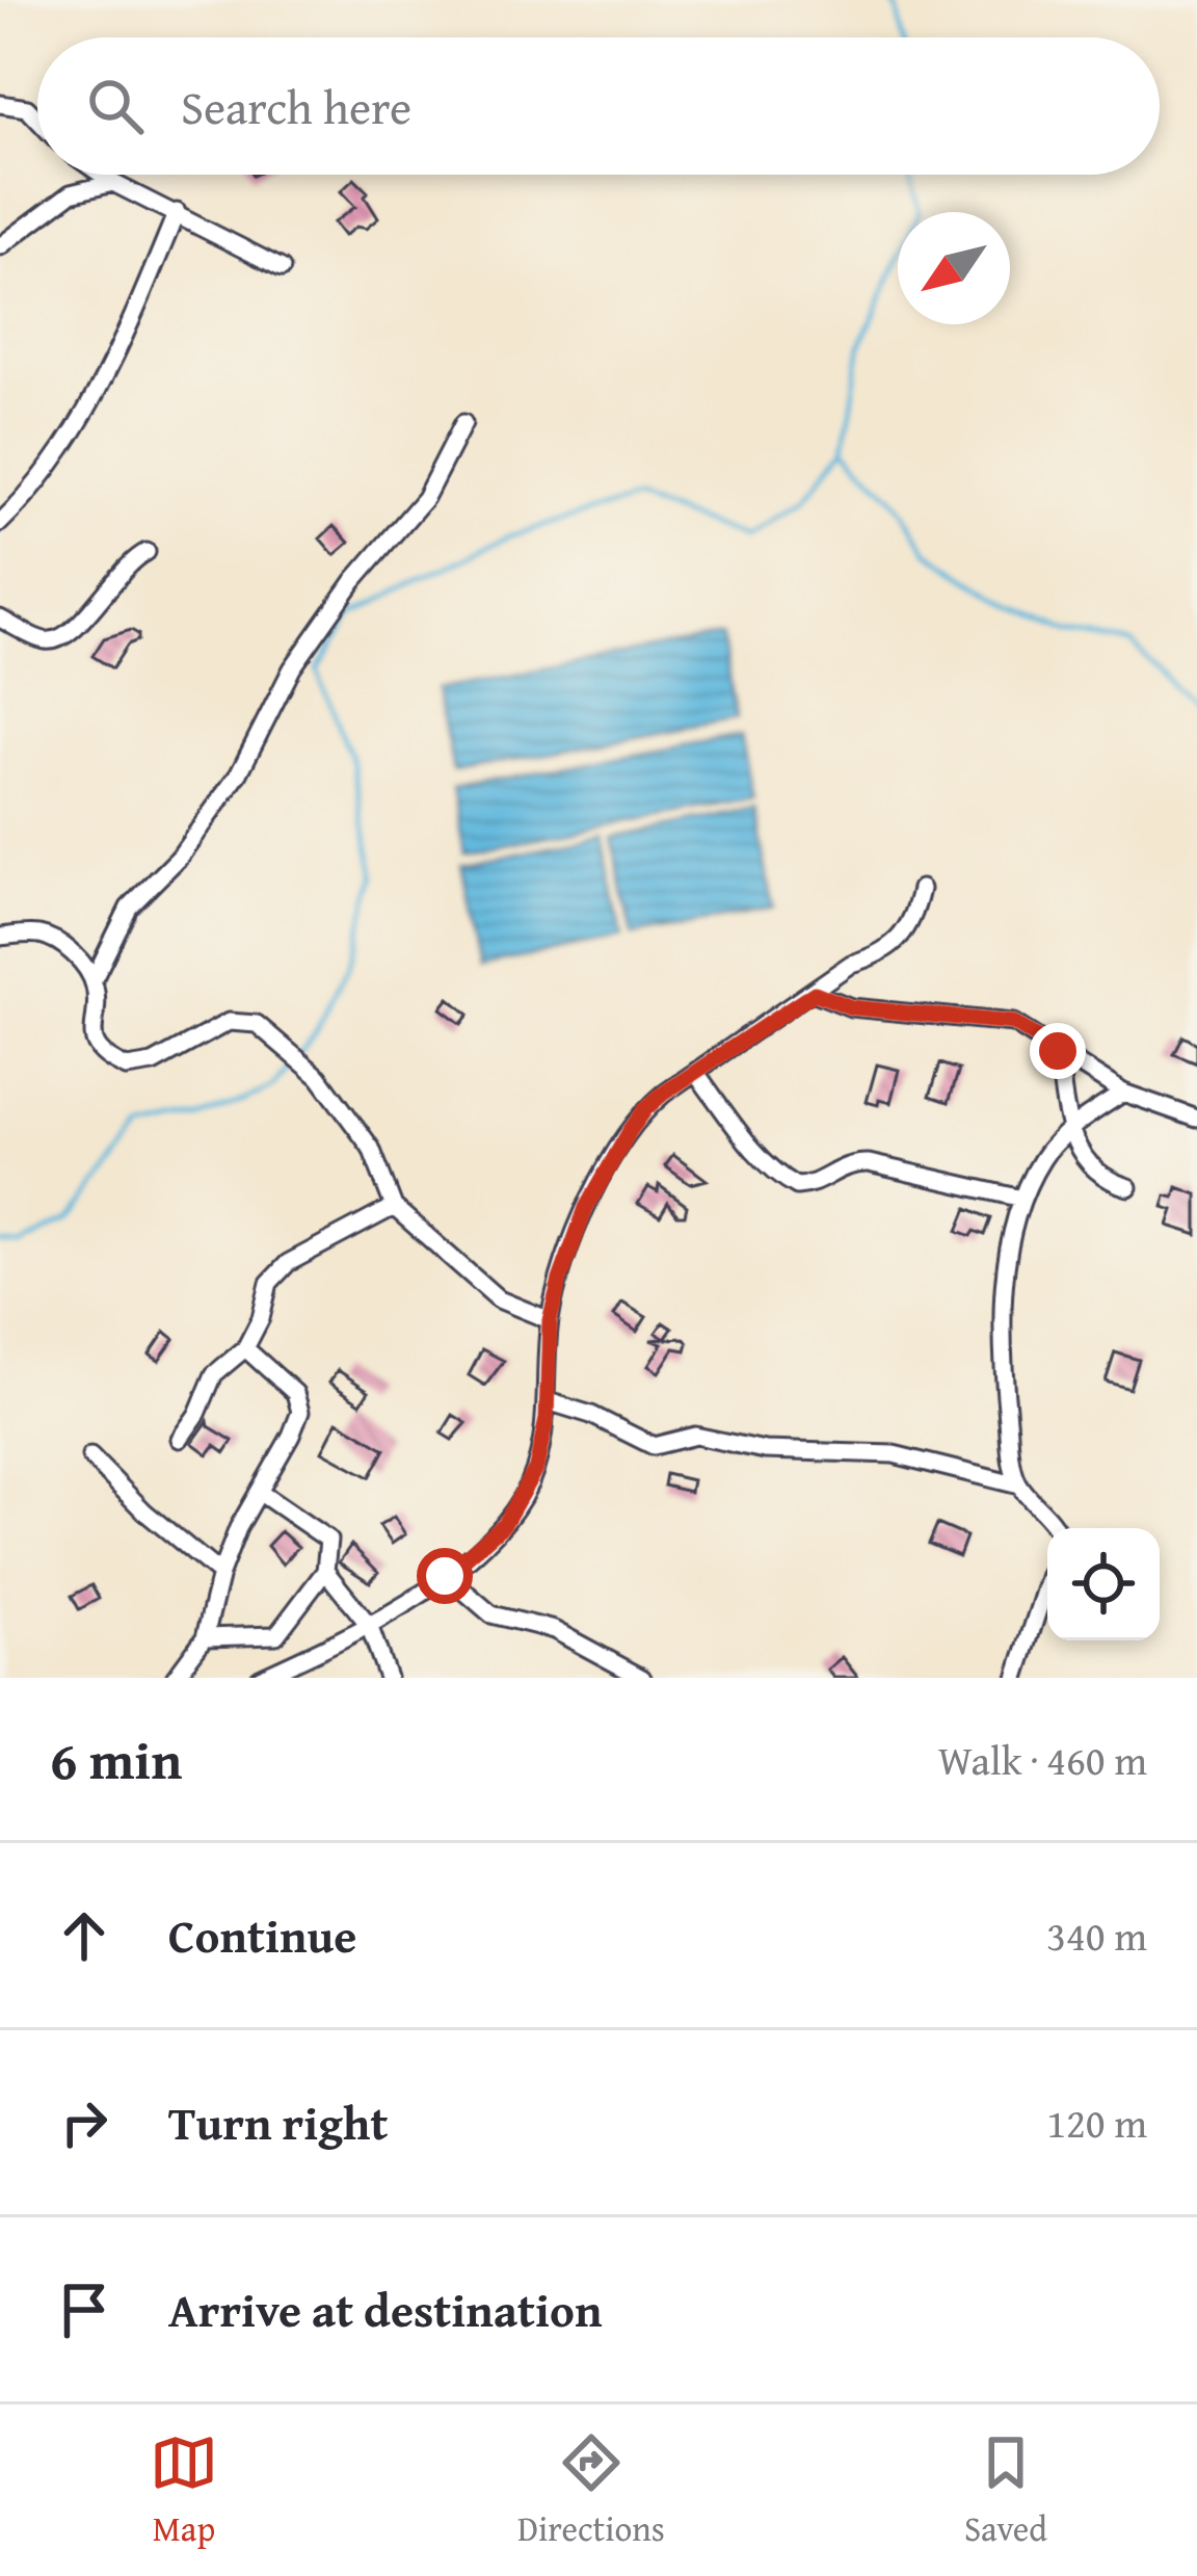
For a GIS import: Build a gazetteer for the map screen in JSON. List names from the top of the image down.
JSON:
{
  "north": "bottom left",
  "page": {
    "search": "Search here",
    "heading": ["6 min", "Walk · 460 m"],
    "list": [
      ["Continue", "340 m"],
      ["Turn right", "120 m"],
      "Arrive at destination"
    ],
    "nav": ["Map", "Directions", "Saved"]
  }
}
